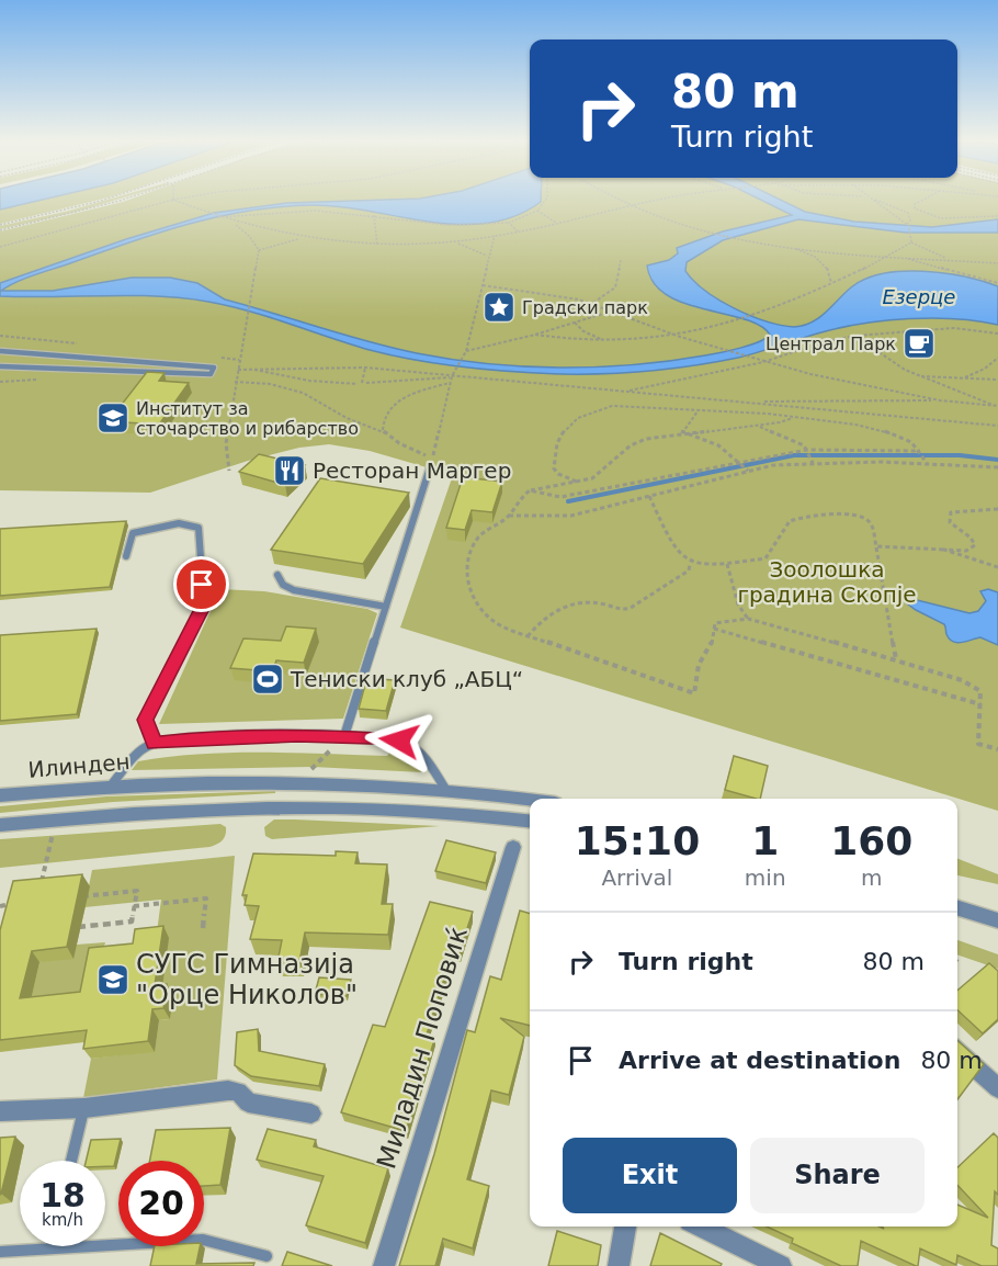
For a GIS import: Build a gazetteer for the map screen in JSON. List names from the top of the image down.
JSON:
{
  "streets": {
    "street": ["Илинден", "Миладин Поповиќ"]
  },
  "water": ["Езерце"],
  "parks": ["Зоолошка градина Скопје"],
  "places": {
    "place": ["Градски парк"],
    "cafe": ["Централ Парк"],
    "school or university": ["Институт за сточарство и рибарство", "СУГС Гимназија \"Орце Николов\""],
    "restaurant": ["Ресторан Маргер"],
    "sports": ["Тениски клуб „АБЦ“"]
  },
  "page": {
    "turn": ["80 m", "Turn right"],
    "eta": [
      "15:10",
      "Arrival",
      "1",
      "min",
      "160",
      "m"
    ],
    "list": [
      {
        "name": "Turn right",
        "value": "80 m"
      },
      {
        "name": "Arrive at destination",
        "value": "80 m"
      }
    ],
    "buttons": ["Exit", "Share"],
    "speed": "18 km/h",
    "limit": "20"
  }
}
